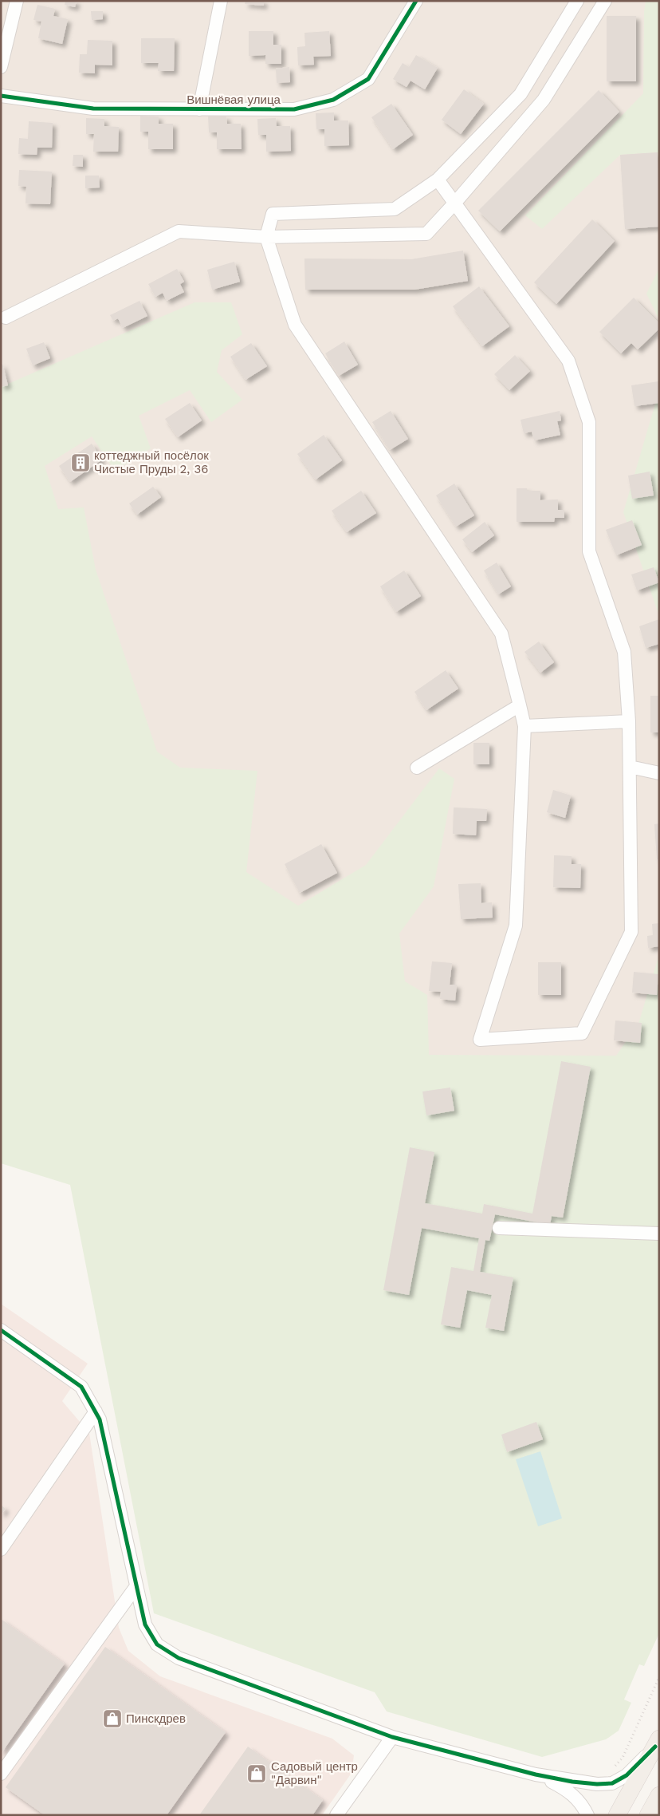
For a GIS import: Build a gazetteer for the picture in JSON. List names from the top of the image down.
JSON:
{
  "streets": {
    "street": ["Вишнёвая улица"]
  },
  "places": {
    "building": ["коттеджный посёлок Чистые Пруды 2, 36"],
    "shop": ["Пинскдрев", "Садовый центр \"Дарвин\""]
  }
}
